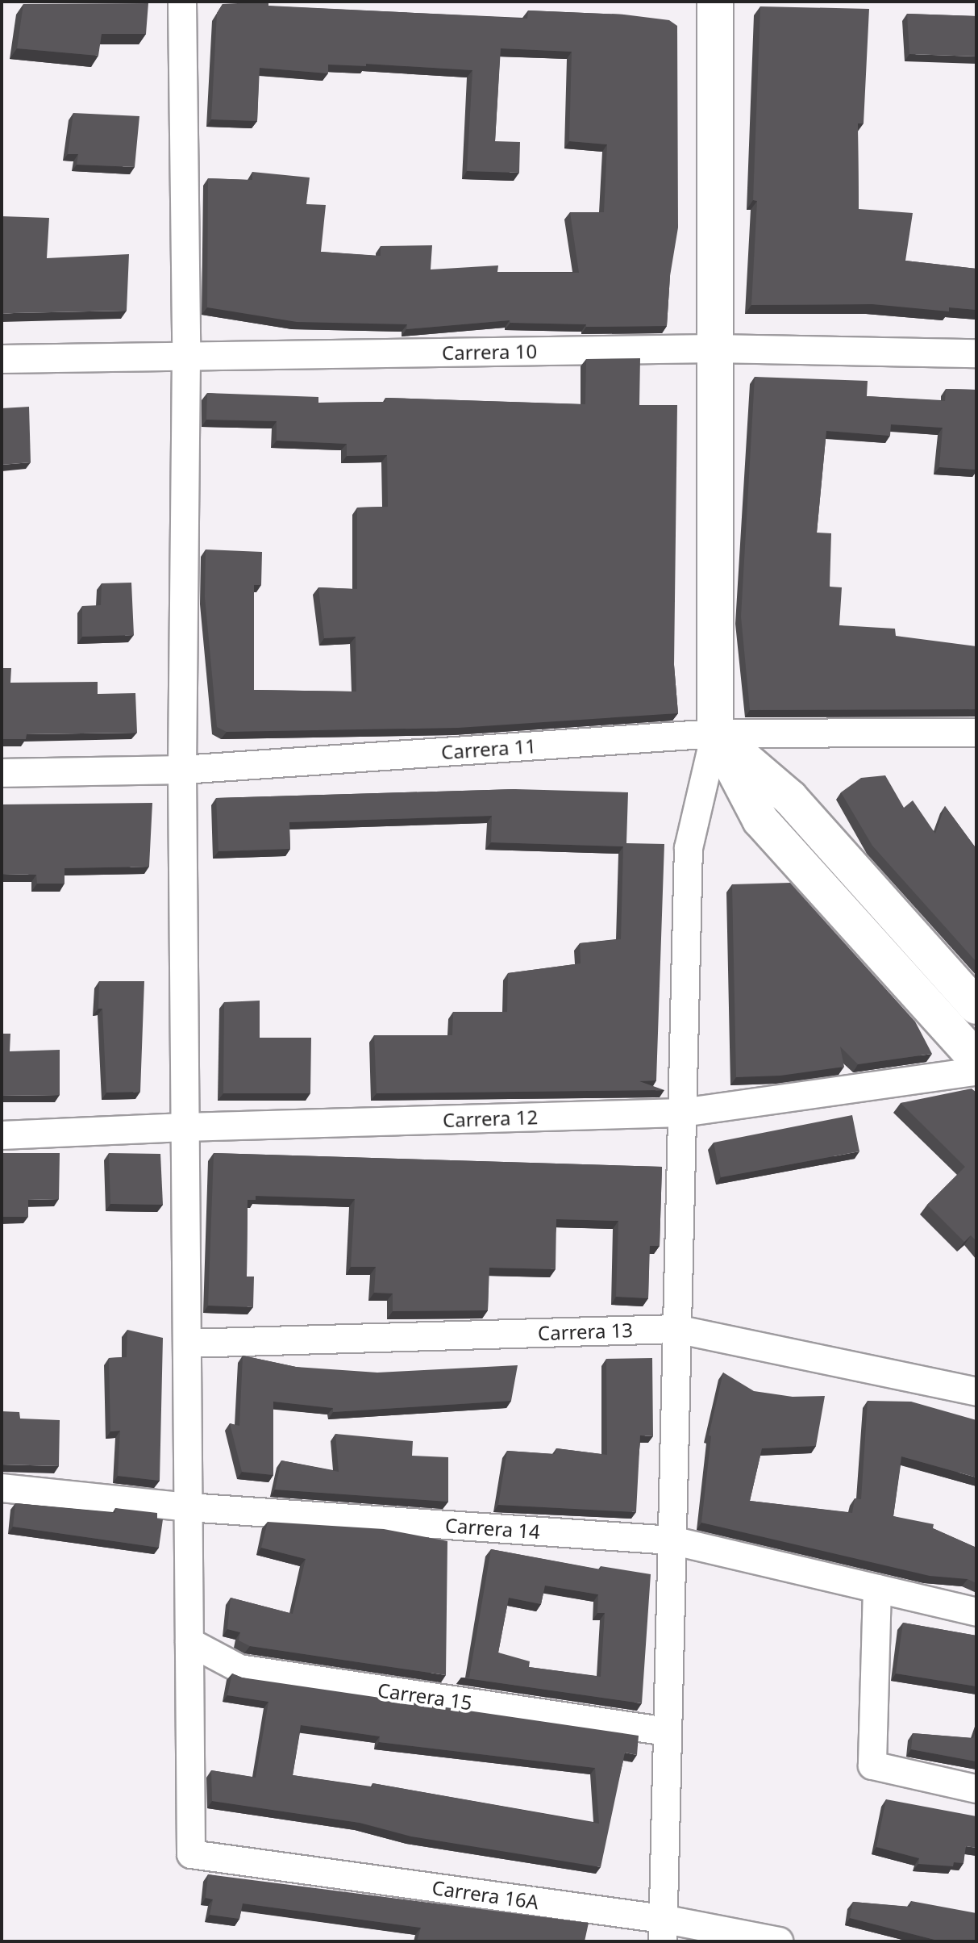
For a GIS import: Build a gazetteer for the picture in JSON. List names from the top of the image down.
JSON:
{
  "streets": {
    "street": [
      "Carrera 10",
      "Carrera 11",
      "Carrera 12",
      "Carrera 13",
      "Carrera 14",
      "Carrera 15",
      "Carrera 16A"
    ]
  },
  "crossings": [
    ["Carrera 15", "Carrera 16A"]
  ]
}
